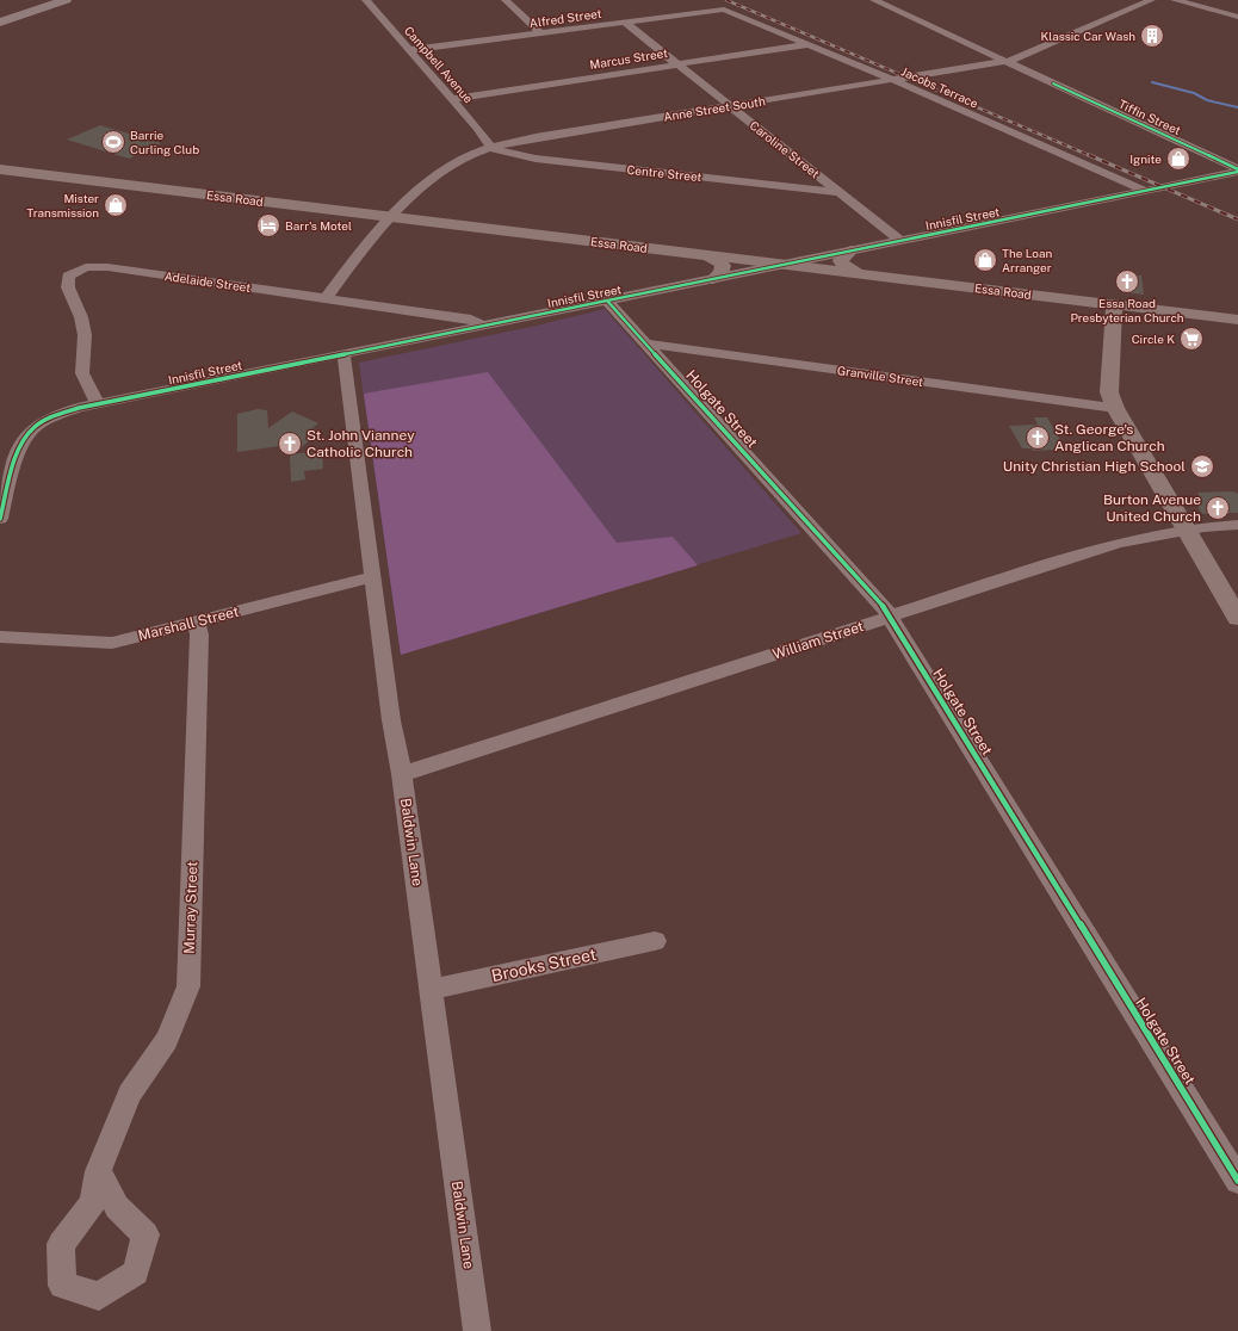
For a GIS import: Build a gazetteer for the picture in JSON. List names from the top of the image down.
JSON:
{
  "streets": {
    "main road": ["Essa Road"],
    "street": [
      "Alfred Street",
      "Marcus Street",
      "Campbell Avenue",
      "Jacobs Terrace",
      "Anne Street South",
      "Tiffin Street",
      "Caroline Street",
      "Centre Street",
      "Innisfil Street",
      "Adelaide Street",
      "Granville Street",
      "Holgate Street",
      "Marshall Street",
      "William Street",
      "Baldwin Lane",
      "Murray Street",
      "Brooks Street"
    ]
  },
  "crossings": [
    ["Alfred Street", "Campbell Avenue"],
    ["Alfred Street", "Jacobs Terrace"],
    ["Alfred Street", "Caroline Street"],
    ["Marcus Street", "Campbell Avenue"],
    ["Marcus Street", "Jacobs Terrace"],
    ["Marcus Street", "Caroline Street"],
    ["Campbell Avenue", "Anne Street South"],
    ["Campbell Avenue", "Centre Street"],
    ["Jacobs Terrace", "Anne Street South"],
    ["Jacobs Terrace", "Innisfil Street"],
    ["Anne Street South", "Tiffin Street"],
    ["Anne Street South", "Caroline Street"],
    ["Anne Street South", "Centre Street"],
    ["Anne Street South", "Essa Road"],
    ["Anne Street South", "Adelaide Street"],
    ["Tiffin Street", "Innisfil Street"],
    ["Caroline Street", "Centre Street"],
    ["Caroline Street", "Innisfil Street"],
    ["Essa Road", "Innisfil Street"],
    ["Innisfil Street", "Adelaide Street"],
    ["Innisfil Street", "Holgate Street"],
    ["Innisfil Street", "Baldwin Lane"],
    ["Granville Street", "Holgate Street"],
    ["Holgate Street", "William Street"],
    ["Marshall Street", "Baldwin Lane"],
    ["Marshall Street", "Murray Street"],
    ["William Street", "Baldwin Lane"],
    ["Baldwin Lane", "Brooks Street"]
  ],
  "places": {
    "building": ["Klassic Car Wash"],
    "sports": ["Barrie Curling Club"],
    "shop": ["Ignite", "Mister Transmission", "The Loan Arranger"],
    "hotel": ["Barr's Motel"],
    "church": [
      "Essa Road Presbyterian Church",
      "St. George's Anglican Church",
      "St. John Vianney Catholic Church",
      "Burton Avenue United Church"
    ],
    "supermarket": ["Circle K"],
    "school or university": ["Unity Christian High School"]
  }
}
